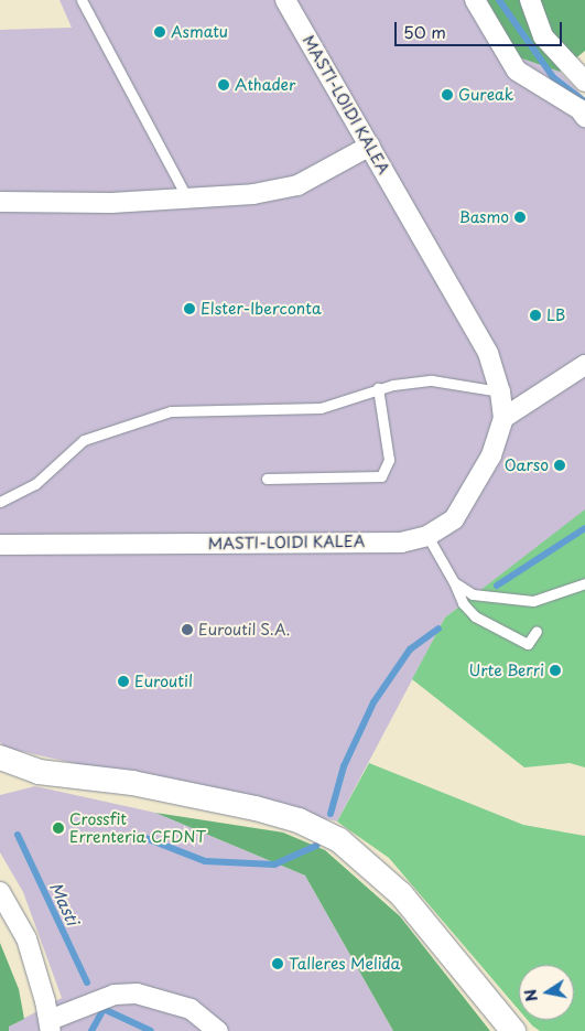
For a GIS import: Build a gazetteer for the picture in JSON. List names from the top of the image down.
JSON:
{
  "streets": {
    "street": ["MASTI-LOIDI KALEA"]
  },
  "water": ["Masti"],
  "places": [
    "Asmatu",
    "Athader",
    "Gureak",
    "Basmo",
    "Elster-Iberconta",
    "LB",
    "Oarso",
    "Euroutil S.A.",
    "Urte Berri",
    "Euroutil",
    "Crossfit Errenteria CFDNT",
    "Talleres Melida"
  ],
  "scale_bar": "50 m",
  "north": "left"
}
